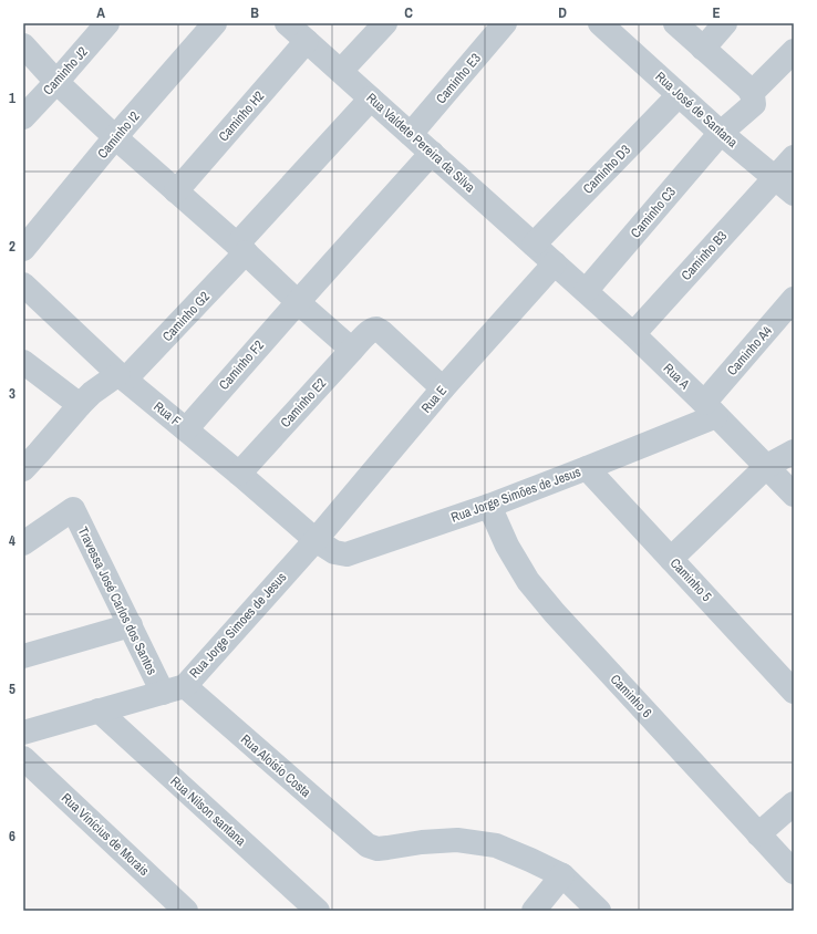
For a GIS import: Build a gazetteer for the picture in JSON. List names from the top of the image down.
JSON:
{
  "streets": {
    "street": [
      "Caminho J2",
      "Caminho E3",
      "Rua José de Santana",
      "Caminho H2",
      "Caminho I2",
      "Rua Valdete Pereira da Silva",
      "Caminho D3",
      "Caminho C3",
      "Caminho B3",
      "Caminho G2",
      "Caminho A4",
      "Caminho F2",
      "Rua A",
      "Rua E",
      "Caminho E2",
      "Rua F",
      "Rua Jorge Simões de Jesus",
      "Caminho 5",
      "Travessa José Carlos dos Santos",
      "Rua Jorge Simoes de Jesus",
      "Caminho 6",
      "Rua Aloísio Costa",
      "Rua Nilson santana",
      "Rua Vinícius de Morais"
    ]
  },
  "crossings": [
    ["Caminho E3", "Rua Valdete Pereira da Silva"],
    ["Rua José de Santana", "Caminho D3"],
    ["Rua José de Santana", "Caminho C3"],
    ["Rua José de Santana", "Caminho B3"],
    ["Caminho H2", "Rua Valdete Pereira da Silva"],
    ["Rua Valdete Pereira da Silva", "Caminho D3"],
    ["Rua Valdete Pereira da Silva", "Caminho G2"],
    ["Rua Valdete Pereira da Silva", "Caminho F2"],
    ["Rua Valdete Pereira da Silva", "Rua A"],
    ["Rua Valdete Pereira da Silva", "Rua E"],
    ["Caminho C3", "Rua A"],
    ["Caminho B3", "Rua A"],
    ["Caminho G2", "Rua F"],
    ["Caminho A4", "Rua A"],
    ["Caminho A4", "Rua Jorge Simões de Jesus"],
    ["Caminho F2", "Rua F"],
    ["Rua A", "Rua E"],
    ["Rua A", "Rua Jorge Simões de Jesus"],
    ["Rua E", "Rua F"],
    ["Rua E", "Rua Jorge Simões de Jesus"],
    ["Rua E", "Rua Jorge Simoes de Jesus"],
    ["Caminho E2", "Rua F"],
    ["Rua F", "Rua Jorge Simões de Jesus"],
    ["Rua F", "Rua Jorge Simoes de Jesus"],
    ["Rua Jorge Simões de Jesus", "Caminho 5"],
    ["Rua Jorge Simões de Jesus", "Rua Jorge Simoes de Jesus"],
    ["Rua Jorge Simões de Jesus", "Caminho 6"],
    ["Travessa José Carlos dos Santos", "Rua Jorge Simoes de Jesus"],
    ["Travessa José Carlos dos Santos", "Rua Aloísio Costa"],
    ["Rua Jorge Simoes de Jesus", "Rua Aloísio Costa"]
  ],
  "grid": {
    "columns": [
      "A",
      "B",
      "C",
      "D",
      "E"
    ],
    "rows": [
      "1",
      "2",
      "3",
      "4",
      "5",
      "6"
    ]
  }
}
